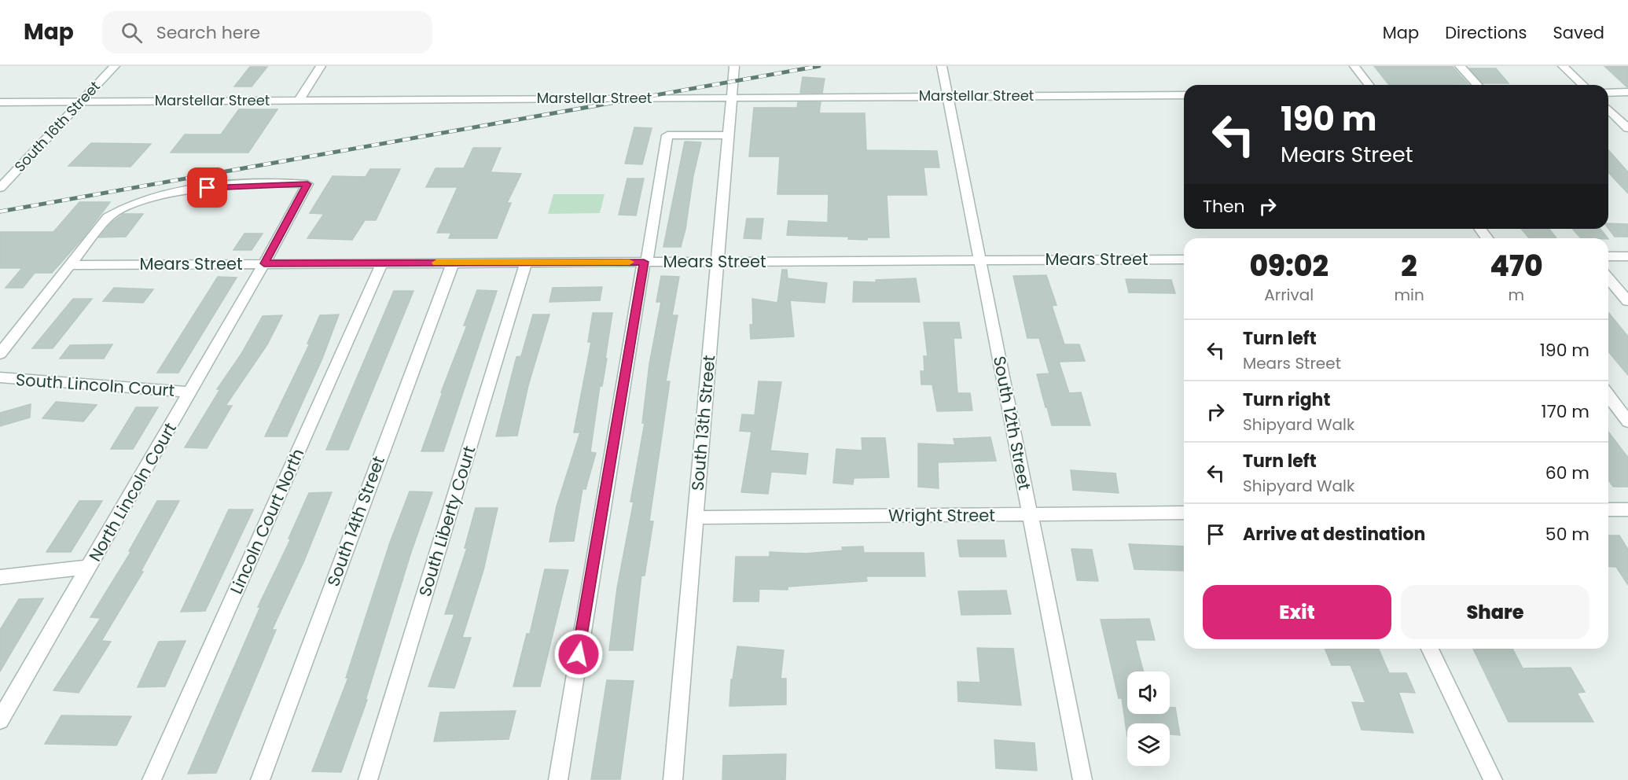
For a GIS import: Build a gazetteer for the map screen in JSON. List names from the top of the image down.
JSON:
{
  "streets": {
    "street": [
      "Marstellar Street",
      "South 16th Street",
      "Mears Street",
      "South Lincoln Court",
      "South 13th Street",
      "South 12th Street",
      "North Lincoln Court",
      "Wright Street",
      "Lincoln Court North",
      "South 14th Street",
      "South Liberty Court"
    ]
  },
  "crossings": [
    ["Marstellar Street", "South 16th Street"],
    ["Marstellar Street", "South 13th Street"],
    ["Marstellar Street", "South 12th Street"],
    ["Mears Street", "South 13th Street"],
    ["Mears Street", "South 12th Street"],
    ["Mears Street", "North Lincoln Court"],
    ["Mears Street", "Lincoln Court North"],
    ["Mears Street", "South 14th Street"],
    ["Mears Street", "South Liberty Court"],
    ["South Lincoln Court", "North Lincoln Court"],
    ["South 13th Street", "Wright Street"],
    ["South 12th Street", "Wright Street"]
  ],
  "page": {
    "header": "Map",
    "search": "Search here",
    "nav": ["Map", "Directions", "Saved"],
    "turn": ["190 m", "Mears Street"],
    "then": "Then",
    "eta": [
      "09:02",
      "Arrival",
      "2",
      "min",
      "470",
      "m"
    ],
    "list": [
      {
        "name": "Turn left",
        "note": "Mears Street",
        "value": "190 m"
      },
      {
        "name": "Turn right",
        "note": "Shipyard Walk",
        "value": "170 m"
      },
      {
        "name": "Turn left",
        "note": "Shipyard Walk",
        "value": "60 m"
      },
      {
        "name": "Arrive at destination",
        "value": "50 m"
      }
    ],
    "buttons": ["Exit", "Share"]
  }
}
